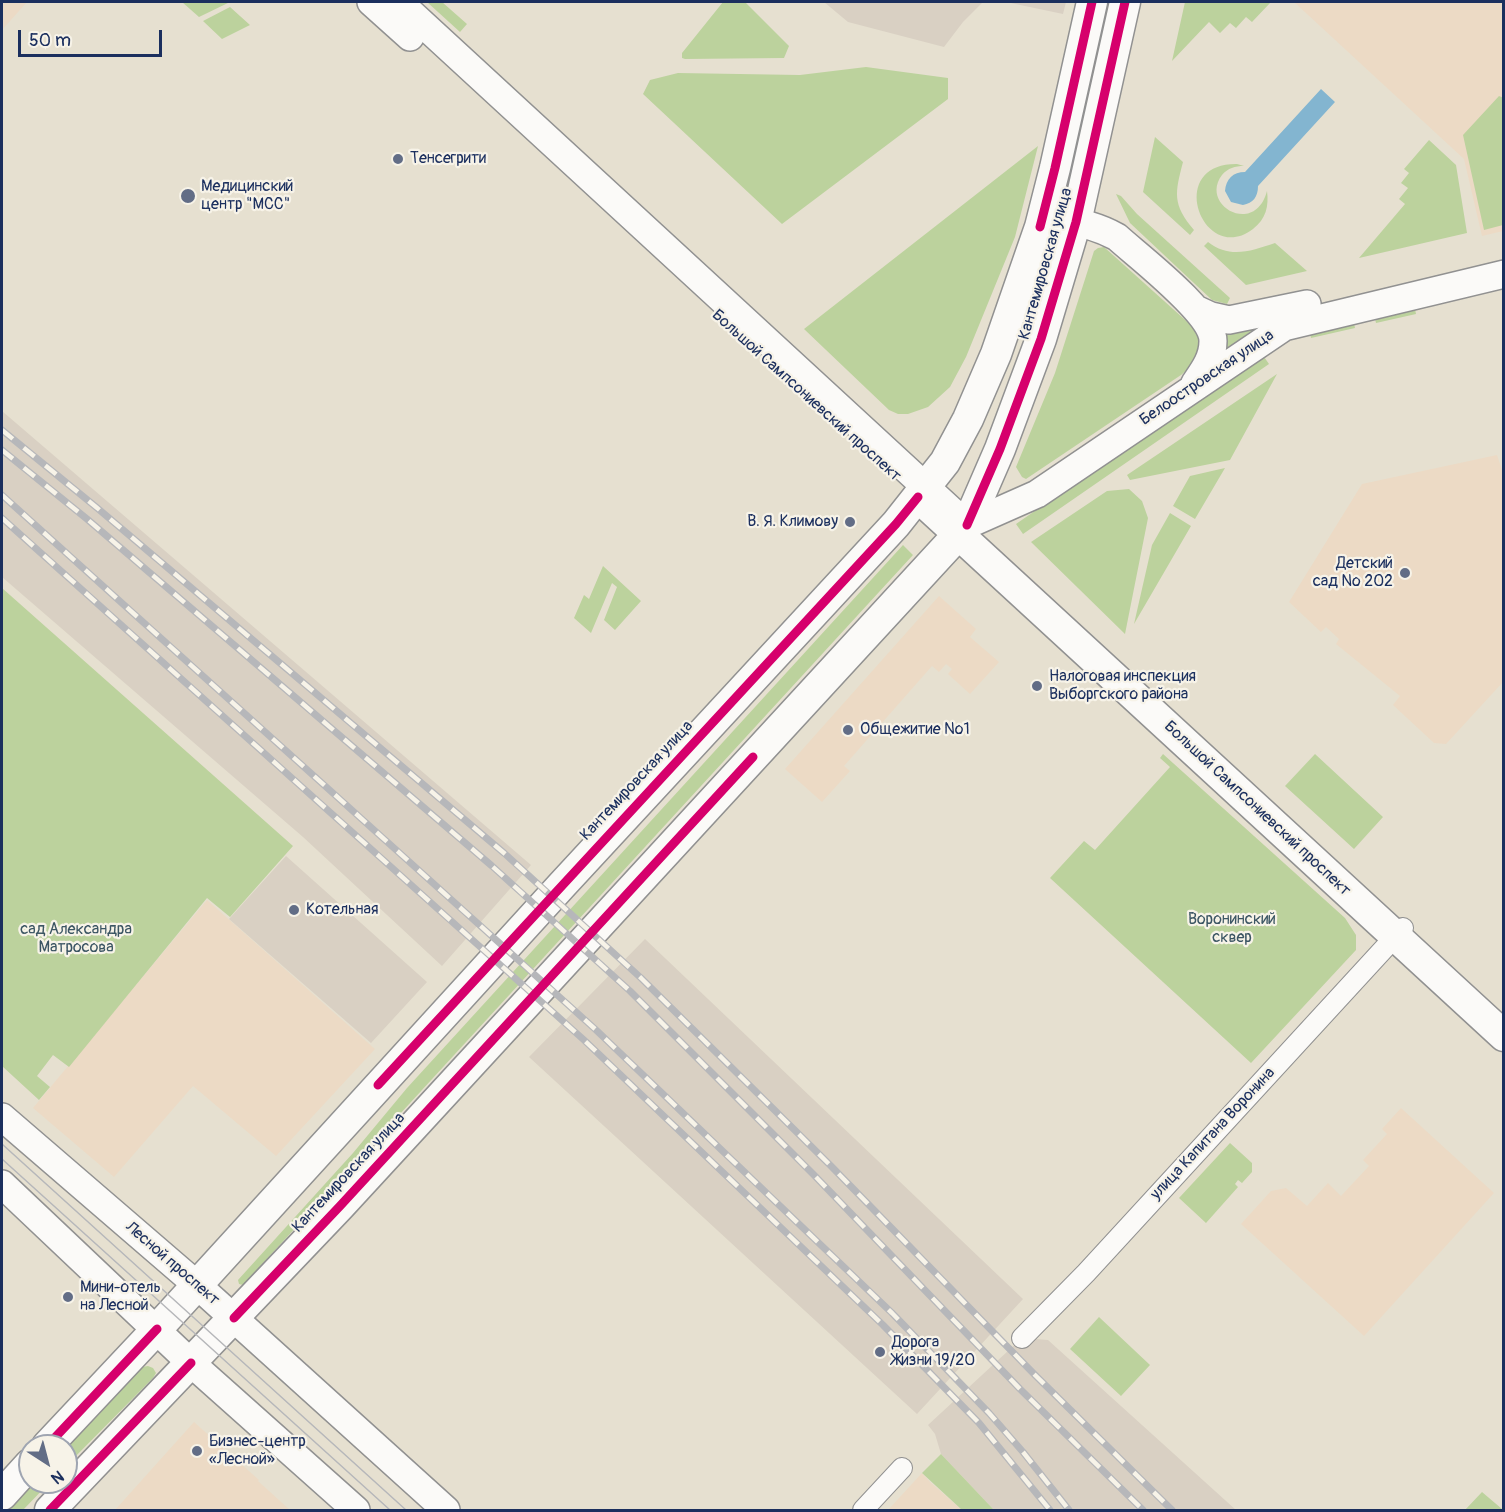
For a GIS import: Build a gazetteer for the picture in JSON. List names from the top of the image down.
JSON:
{
  "streets": {
    "main road": [
      "Кантемировская улица",
      "Белоостровская улица",
      "Большой Сампсониевский проспект",
      "Лесной проспект"
    ],
    "street": ["улица Капитана Воронина"]
  },
  "crossings": [
    ["Кантемировская улица", "Белоостровская улица"],
    ["Кантемировская улица", "Большой Сампсониевский проспект"],
    ["Кантемировская улица", "Лесной проспект"],
    ["Белоостровская улица", "Большой Сампсониевский проспект"],
    ["Большой Сампсониевский проспект", "улица Капитана Воронина"]
  ],
  "parks": ["Воронинский сквер", "cад Александра Матросова"],
  "places": [
    "Тенсегрити",
    "Медицинский центр \"МСС\"",
    "В. Я. Климову",
    "Детский сад № 202",
    "Налоговая инспекция Выборгского района",
    "Общежитие №1",
    "Котельная",
    "Мини-отель на Лесной",
    "Дорога Жизни 19/20",
    "Бизнес-центр «Лесной»"
  ],
  "scale_bar": "50 m",
  "north": "bottom right"
}
